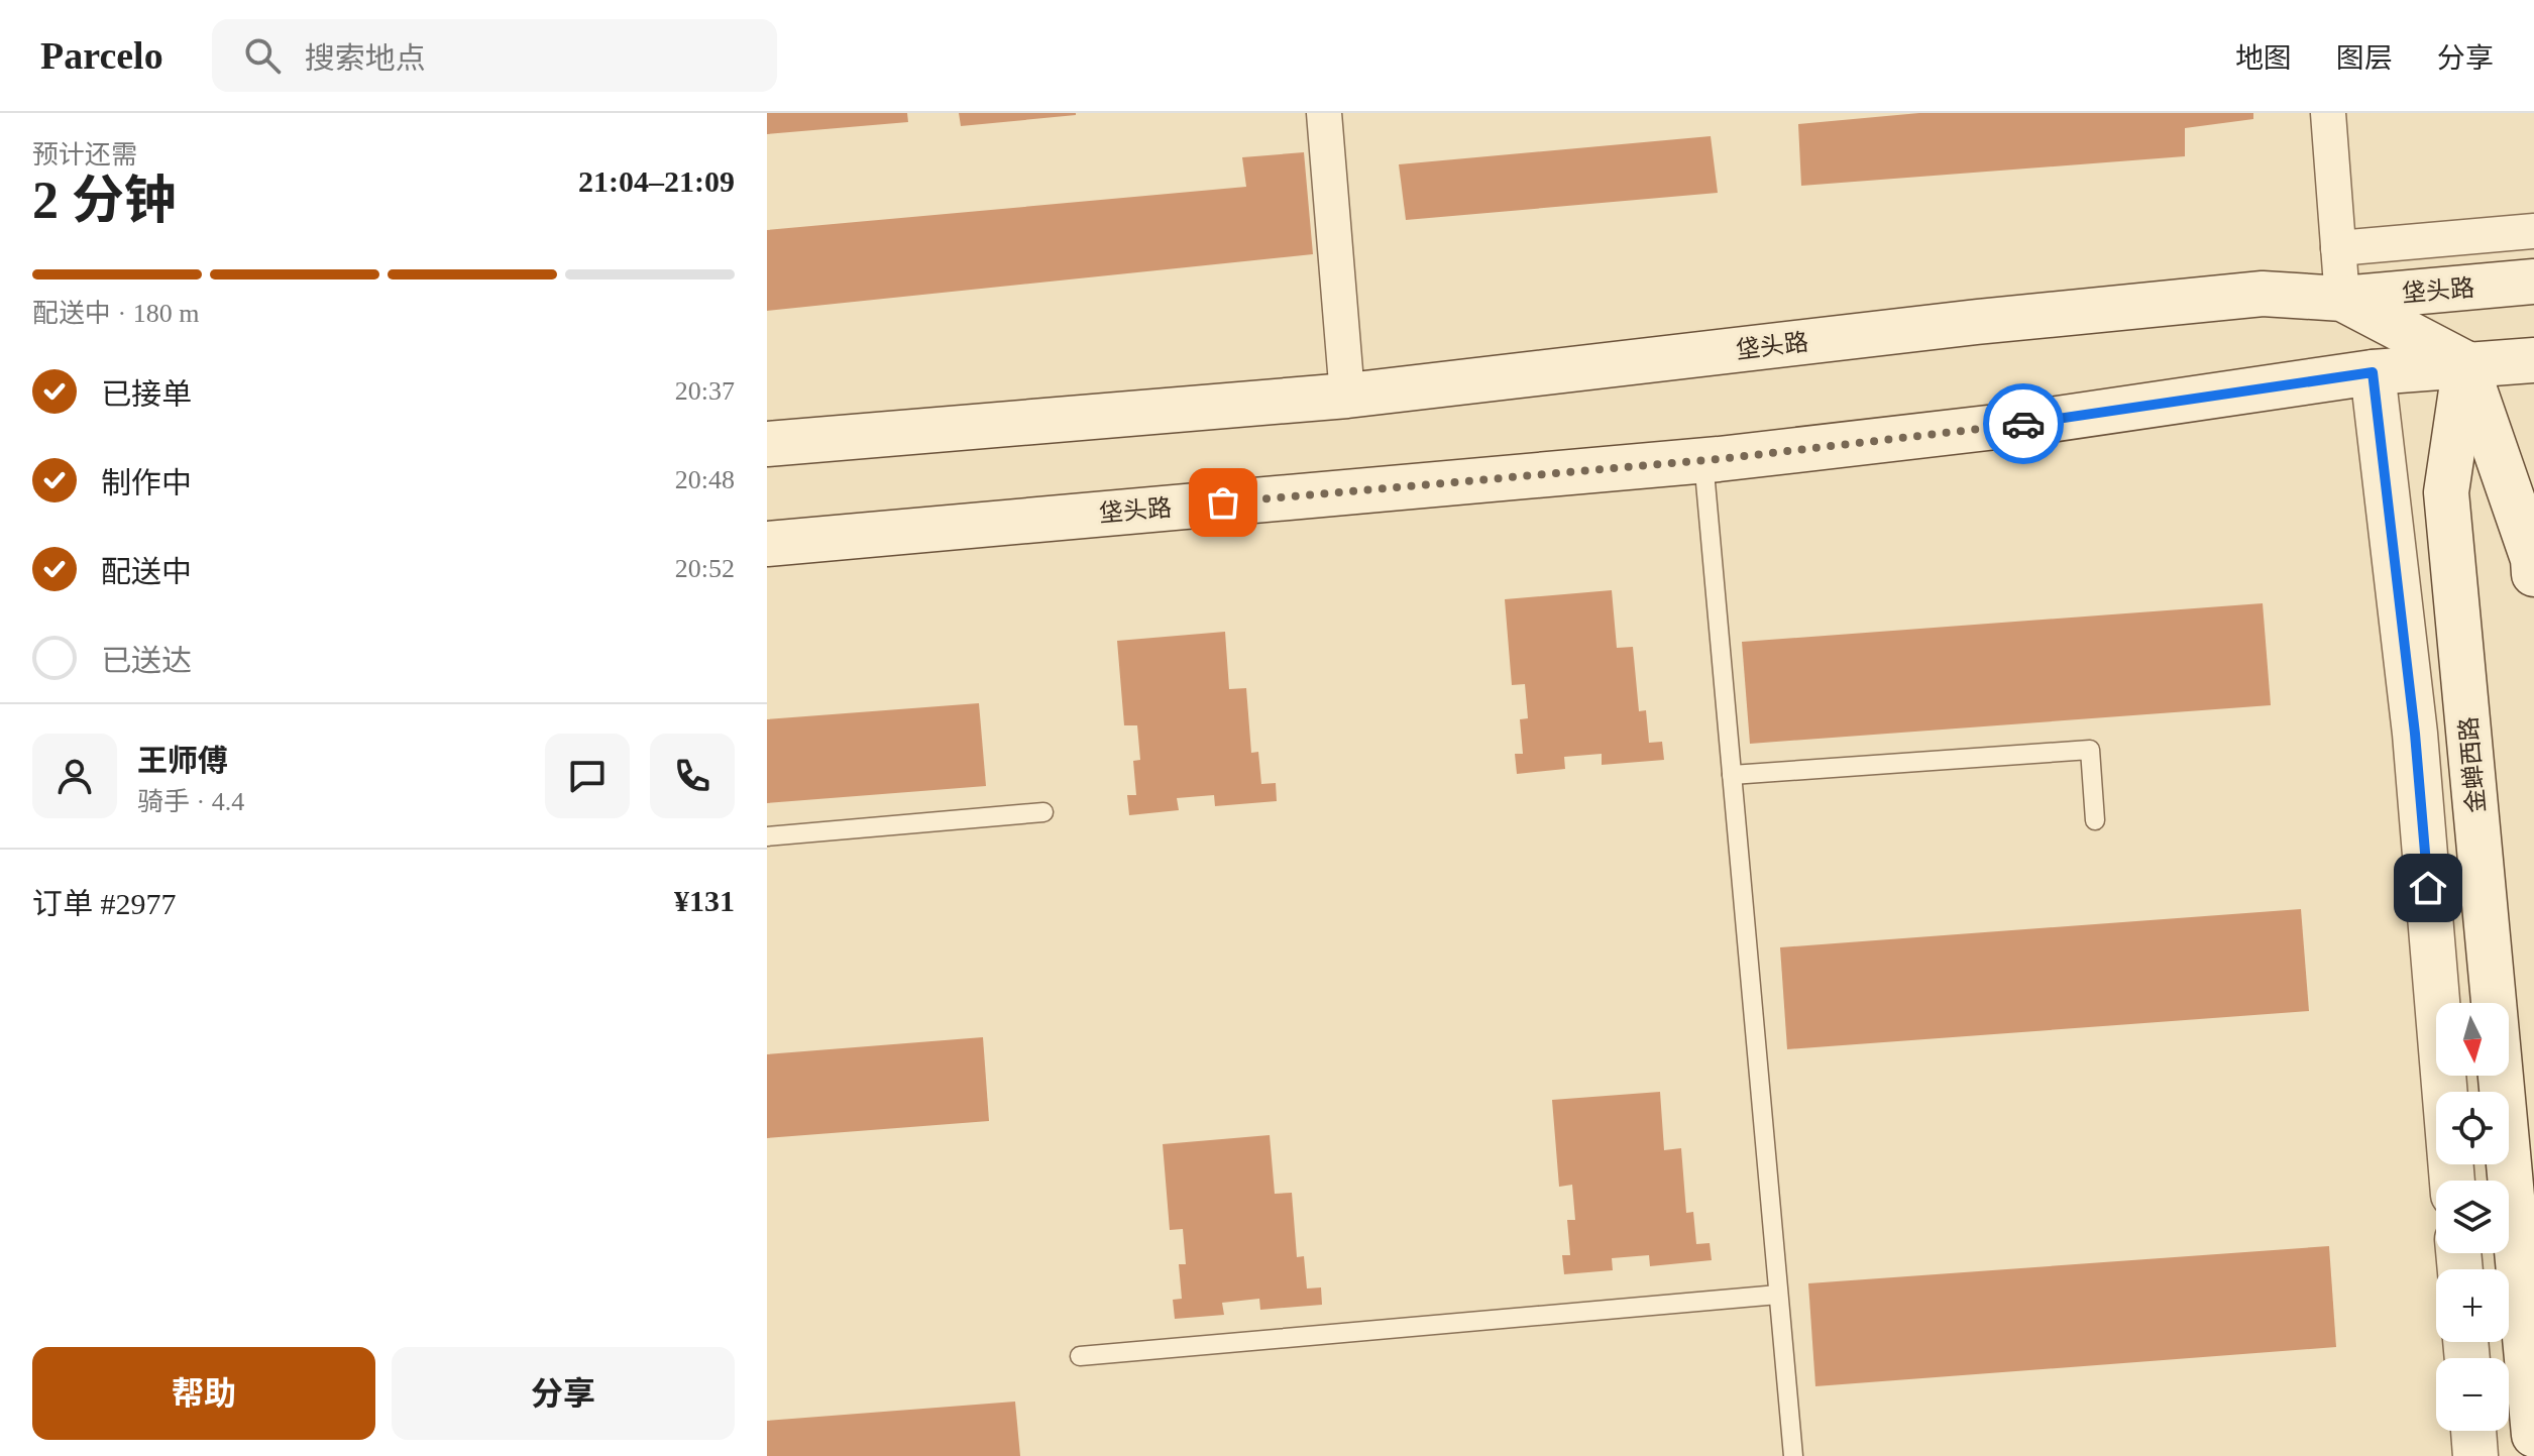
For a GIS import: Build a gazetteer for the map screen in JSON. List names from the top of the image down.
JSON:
{
  "streets": {
    "main road": ["垡头路", "金蝉西路"]
  },
  "crossings": [
    ["垡头路", "金蝉西路"]
  ],
  "north": "bottom",
  "page": {
    "header": "Parcelo",
    "search": "搜索地点",
    "nav": ["地图", "图层", "分享"],
    "heading": ["2 分钟", "预计还需", "21:04–21:09"],
    "panel": [
      "王师傅",
      "骑手 · 4.4",
      "订单 #2977",
      "¥131"
    ],
    "bar": "配送中 · 180 m",
    "list": [
      ["已接单", "20:37"],
      ["制作中", "20:48"],
      ["配送中", "20:52"],
      "已送达"
    ],
    "map_buttons": ["+", "−"],
    "buttons": ["帮助", "分享"]
  }
}
